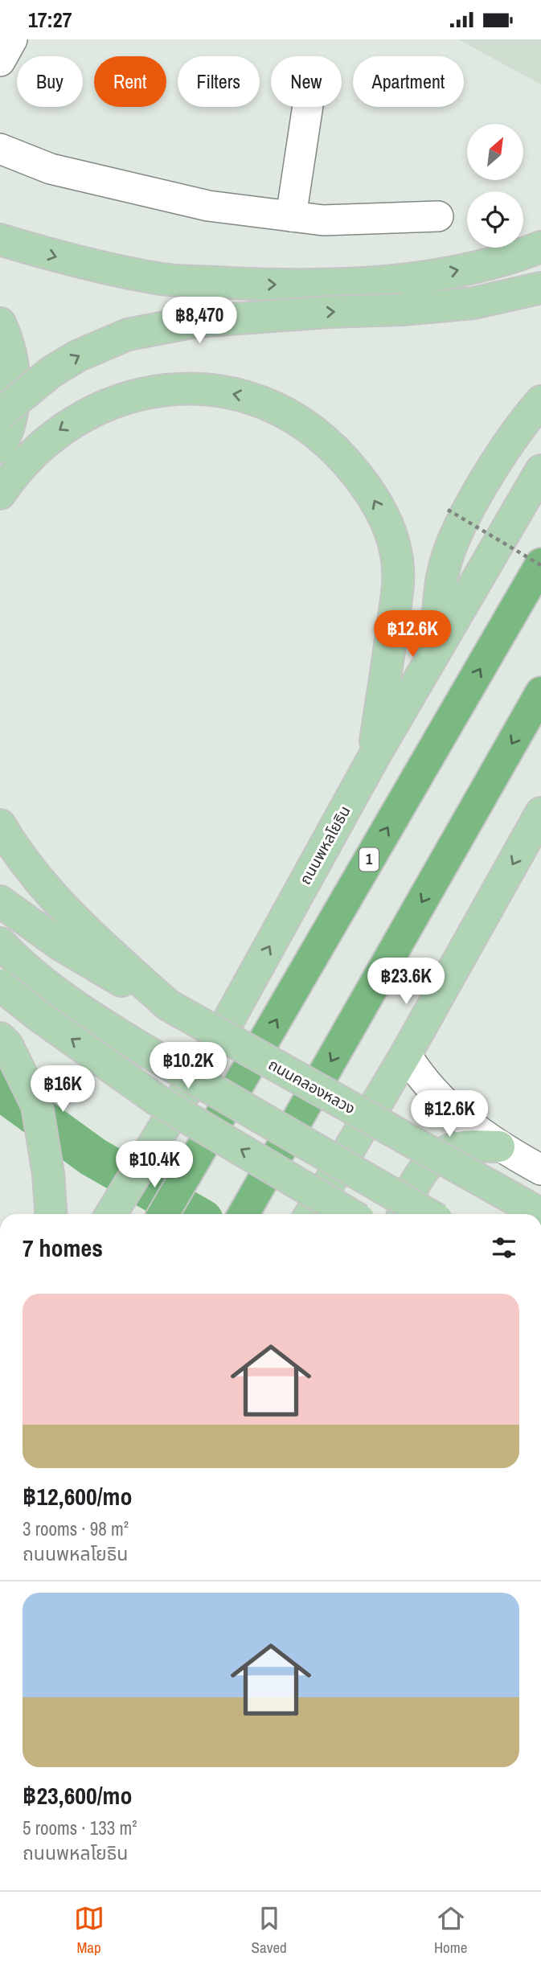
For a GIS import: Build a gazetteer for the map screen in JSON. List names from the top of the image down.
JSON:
{
  "streets": {
    "highway": ["1"],
    "main road": ["ถนนพหลโยธิน", "ถนนคลองหลวง"]
  },
  "north": "top right",
  "page": {
    "status": "17:27",
    "chip": [
      "Buy",
      "Rent",
      "Filters",
      "New",
      "Apartment"
    ],
    "price": [
      "฿8,470",
      "฿12.6K",
      "฿23.6K",
      "฿10.2K",
      "฿16K",
      "฿12.6K",
      "฿10.4K"
    ],
    "heading": "7 homes",
    "list": [
      {
        "name": "฿12,600/mo",
        "note": "3 rooms · 98 m² · ถนนพหลโยธิน"
      },
      {
        "name": "฿23,600/mo",
        "note": "5 rooms · 133 m² · ถนนพหลโยธิน"
      }
    ],
    "tabs": ["Map", "Saved", "Home"]
  }
}
